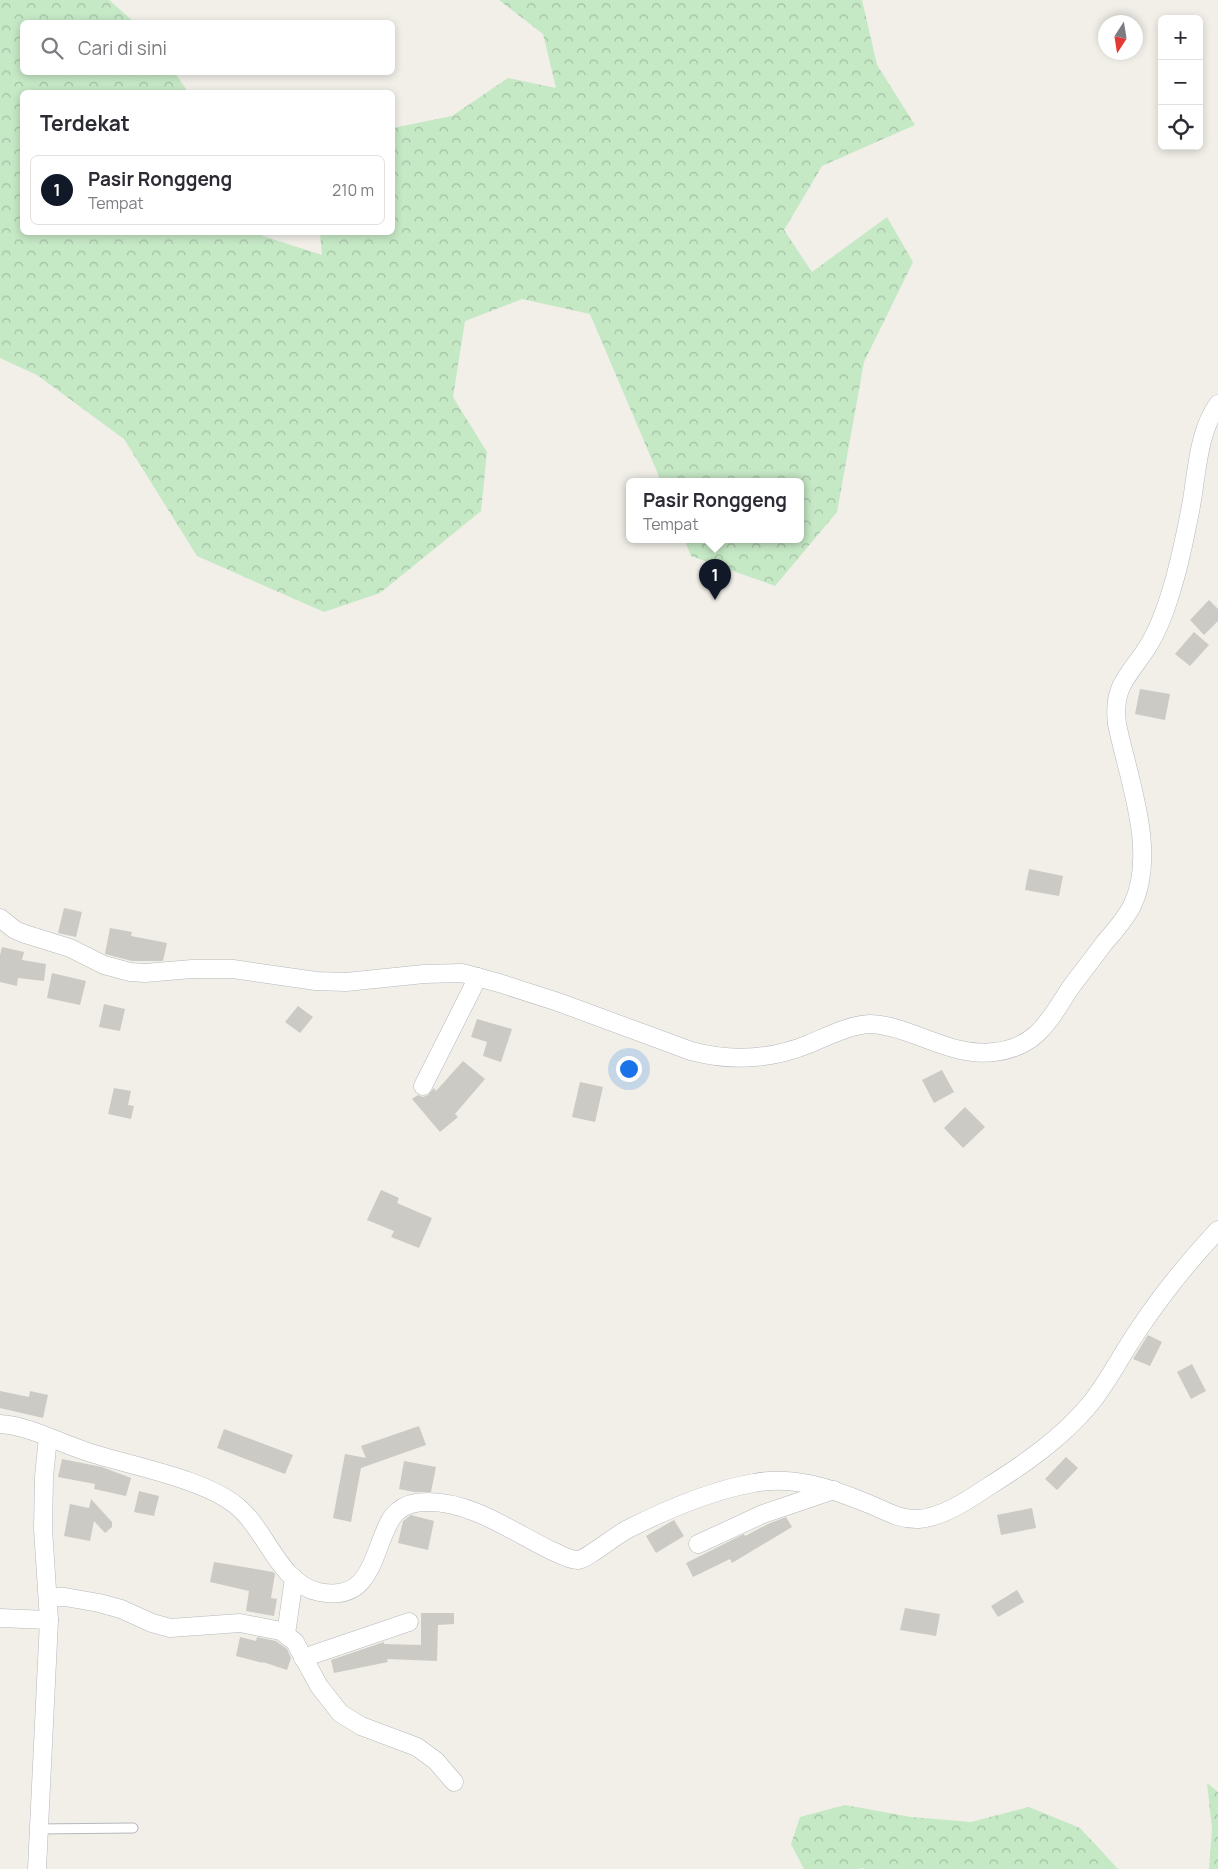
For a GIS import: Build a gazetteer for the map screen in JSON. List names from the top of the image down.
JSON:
{
  "north": "bottom",
  "page": {
    "map_buttons": ["+", "−"],
    "search": "Cari di sini",
    "heading": "Terdekat",
    "list": [
      {
        "mark": "1",
        "name": "Pasir Ronggeng",
        "note": "Tempat",
        "value": "210 m"
      }
    ],
    "popup": ["Pasir Ronggeng", "Tempat"],
    "pins": "1"
  }
}
